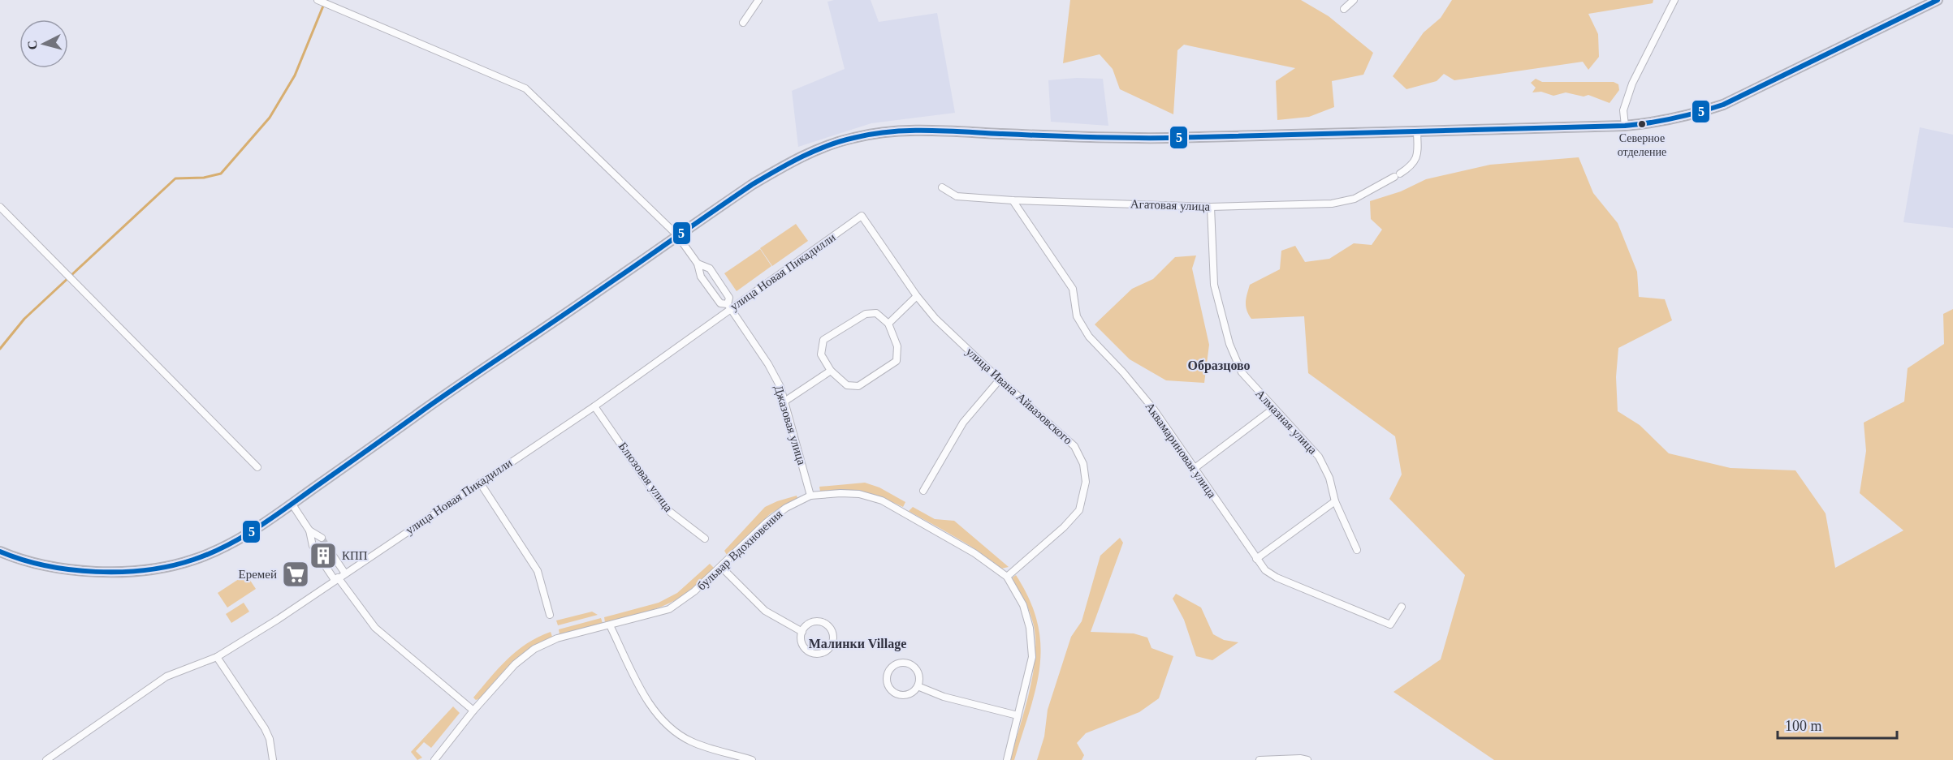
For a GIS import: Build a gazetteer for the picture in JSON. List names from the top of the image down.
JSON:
{
  "streets": {
    "street": [
      "Агатовая улица",
      "улица Новая Пикадилли",
      "улица Ивана Айвазовского",
      "Алмазная улица",
      "Джазовая улица",
      "Аквамариновая улица",
      "Блюзовая улица",
      "бульвар Вдохновения"
    ]
  },
  "crossings": [
    ["Агатовая улица", "Алмазная улица"],
    ["Агатовая улица", "Аквамариновая улица"],
    ["улица Новая Пикадилли", "улица Ивана Айвазовского"],
    ["улица Новая Пикадилли", "Джазовая улица"],
    ["улица Новая Пикадилли", "Блюзовая улица"],
    ["улица Ивана Айвазовского", "бульвар Вдохновения"],
    ["Джазовая улица", "бульвар Вдохновения"]
  ],
  "districts": ["Образцово", "Малинки Village"],
  "places": {
    "other": ["Северное отделение"],
    "building": ["КПП"],
    "supermarket": ["Еремей"]
  },
  "lines": ["transit line 5"],
  "scale_bar": "100 m",
  "north": "left"
}
